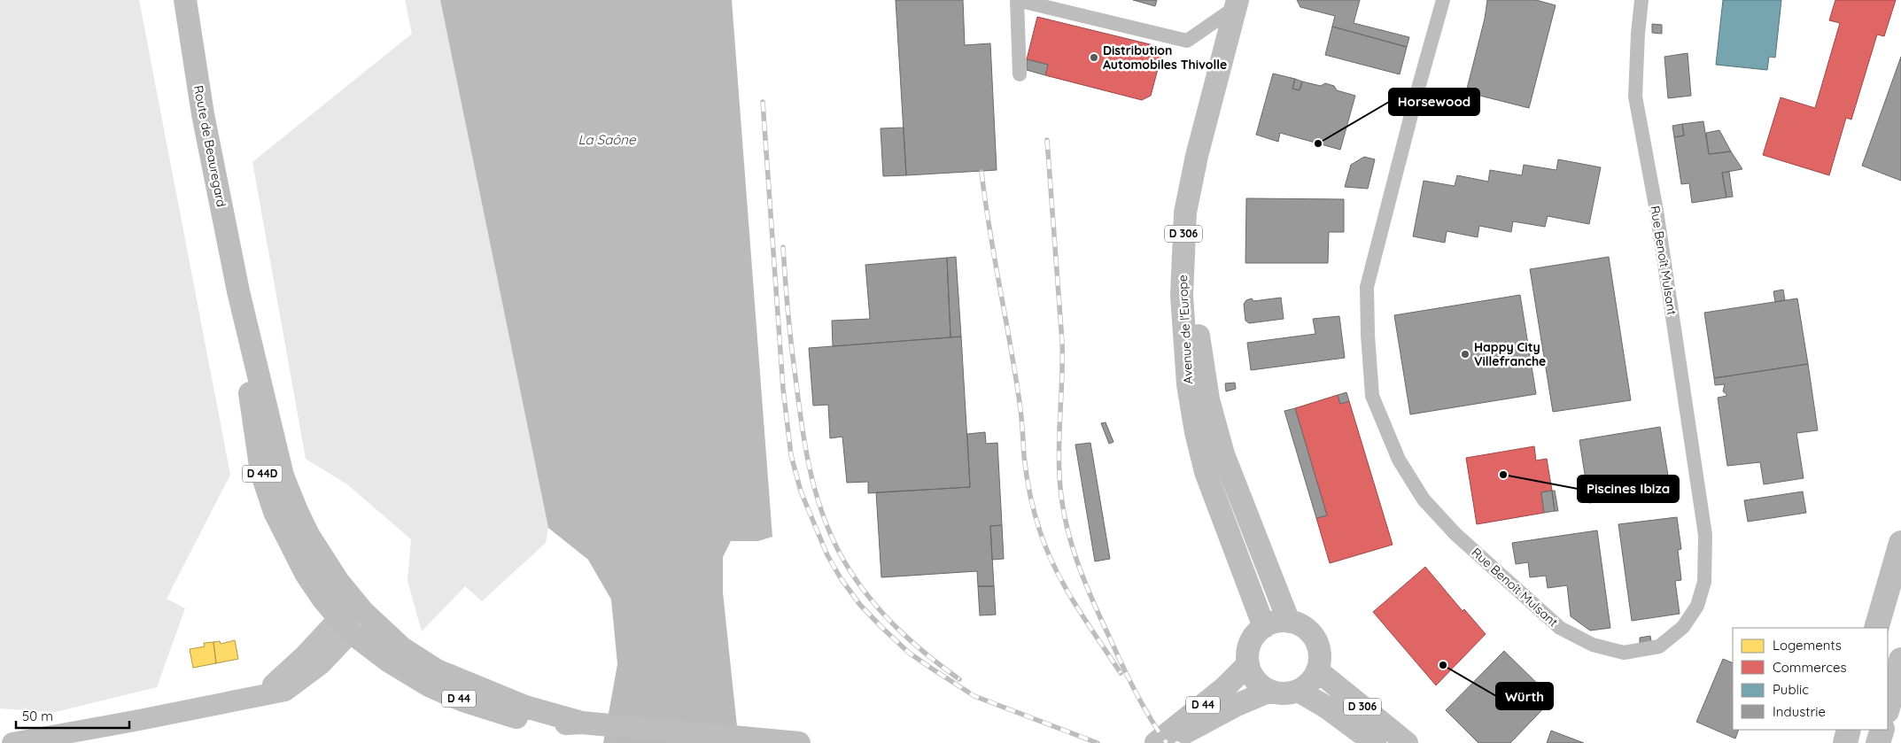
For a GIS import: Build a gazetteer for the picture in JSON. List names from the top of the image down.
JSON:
{
  "streets": {
    "main road": [
      "Route de Beauregard",
      "D 306",
      "Avenue de l'Europe",
      "D 44D",
      "D 44"
    ],
    "street": ["Rue Benoît Mulsant"]
  },
  "crossings": [
    ["Route de Beauregard", "D 44D"],
    ["D 306", "Avenue de l'Europe"],
    ["D 306", "D 44"],
    ["Avenue de l'Europe", "D 44"],
    ["D 44D", "D 44"]
  ],
  "water": ["La Saône"],
  "places": [
    "Distribution Automobiles Thivolle",
    "Horsewood",
    "Happy City Villefranche",
    "Piscines Ibiza",
    "Würth"
  ],
  "legend": [
    "Logements",
    "Commerces",
    "Public",
    "Industrie"
  ],
  "scale_bar": "50 m"
}
